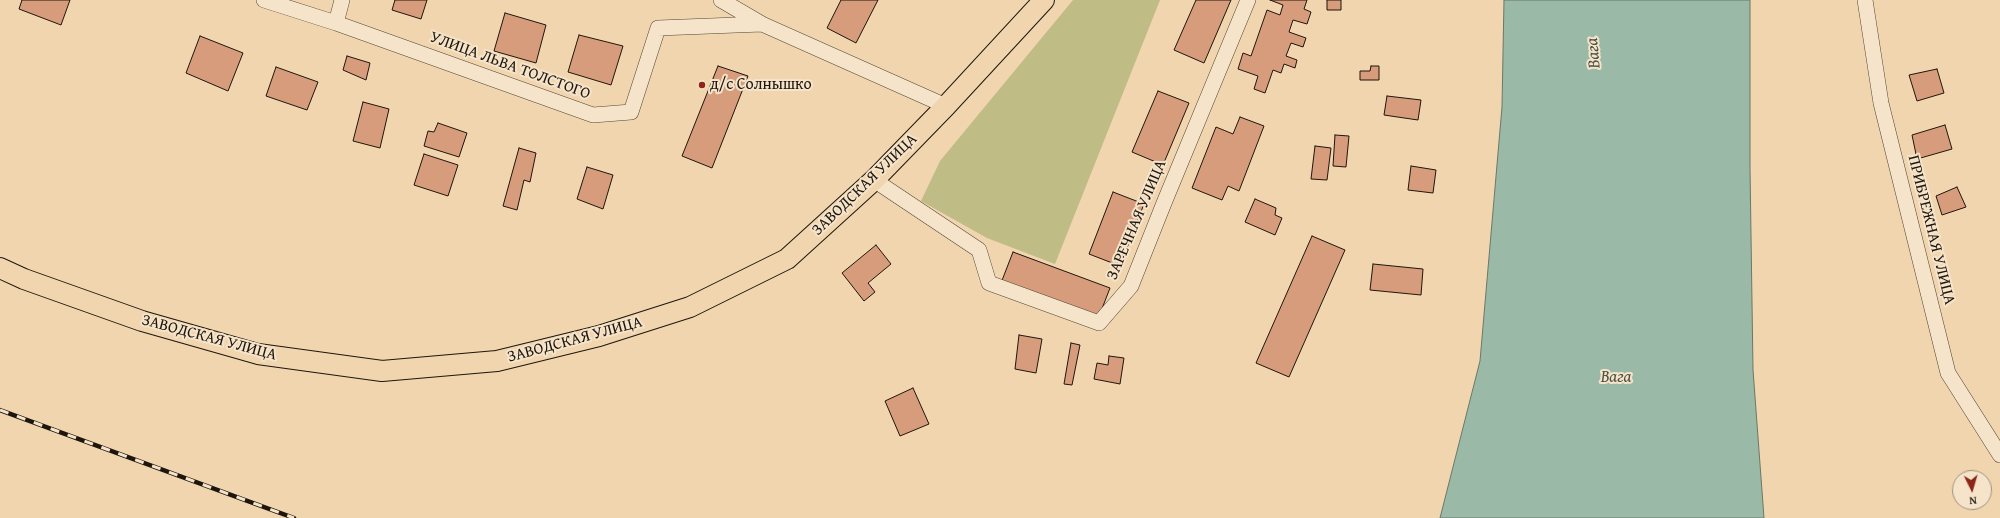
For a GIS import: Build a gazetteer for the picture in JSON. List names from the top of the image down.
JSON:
{
  "streets": {
    "main road": ["ЗАВОДСКАЯ УЛИЦА"],
    "street": ["УЛИЦА ЛЬВА ТОЛСТОГО", "ЗАРЕЧНАЯ УЛИЦА", "ПРИБРЕЖНАЯ УЛИЦА"]
  },
  "crossings": [
    ["ЗАВОДСКАЯ УЛИЦА", "ЗАРЕЧНАЯ УЛИЦА"]
  ],
  "water": ["Вага"],
  "places": ["д/с Солнышко"],
  "north": "bottom"
}
